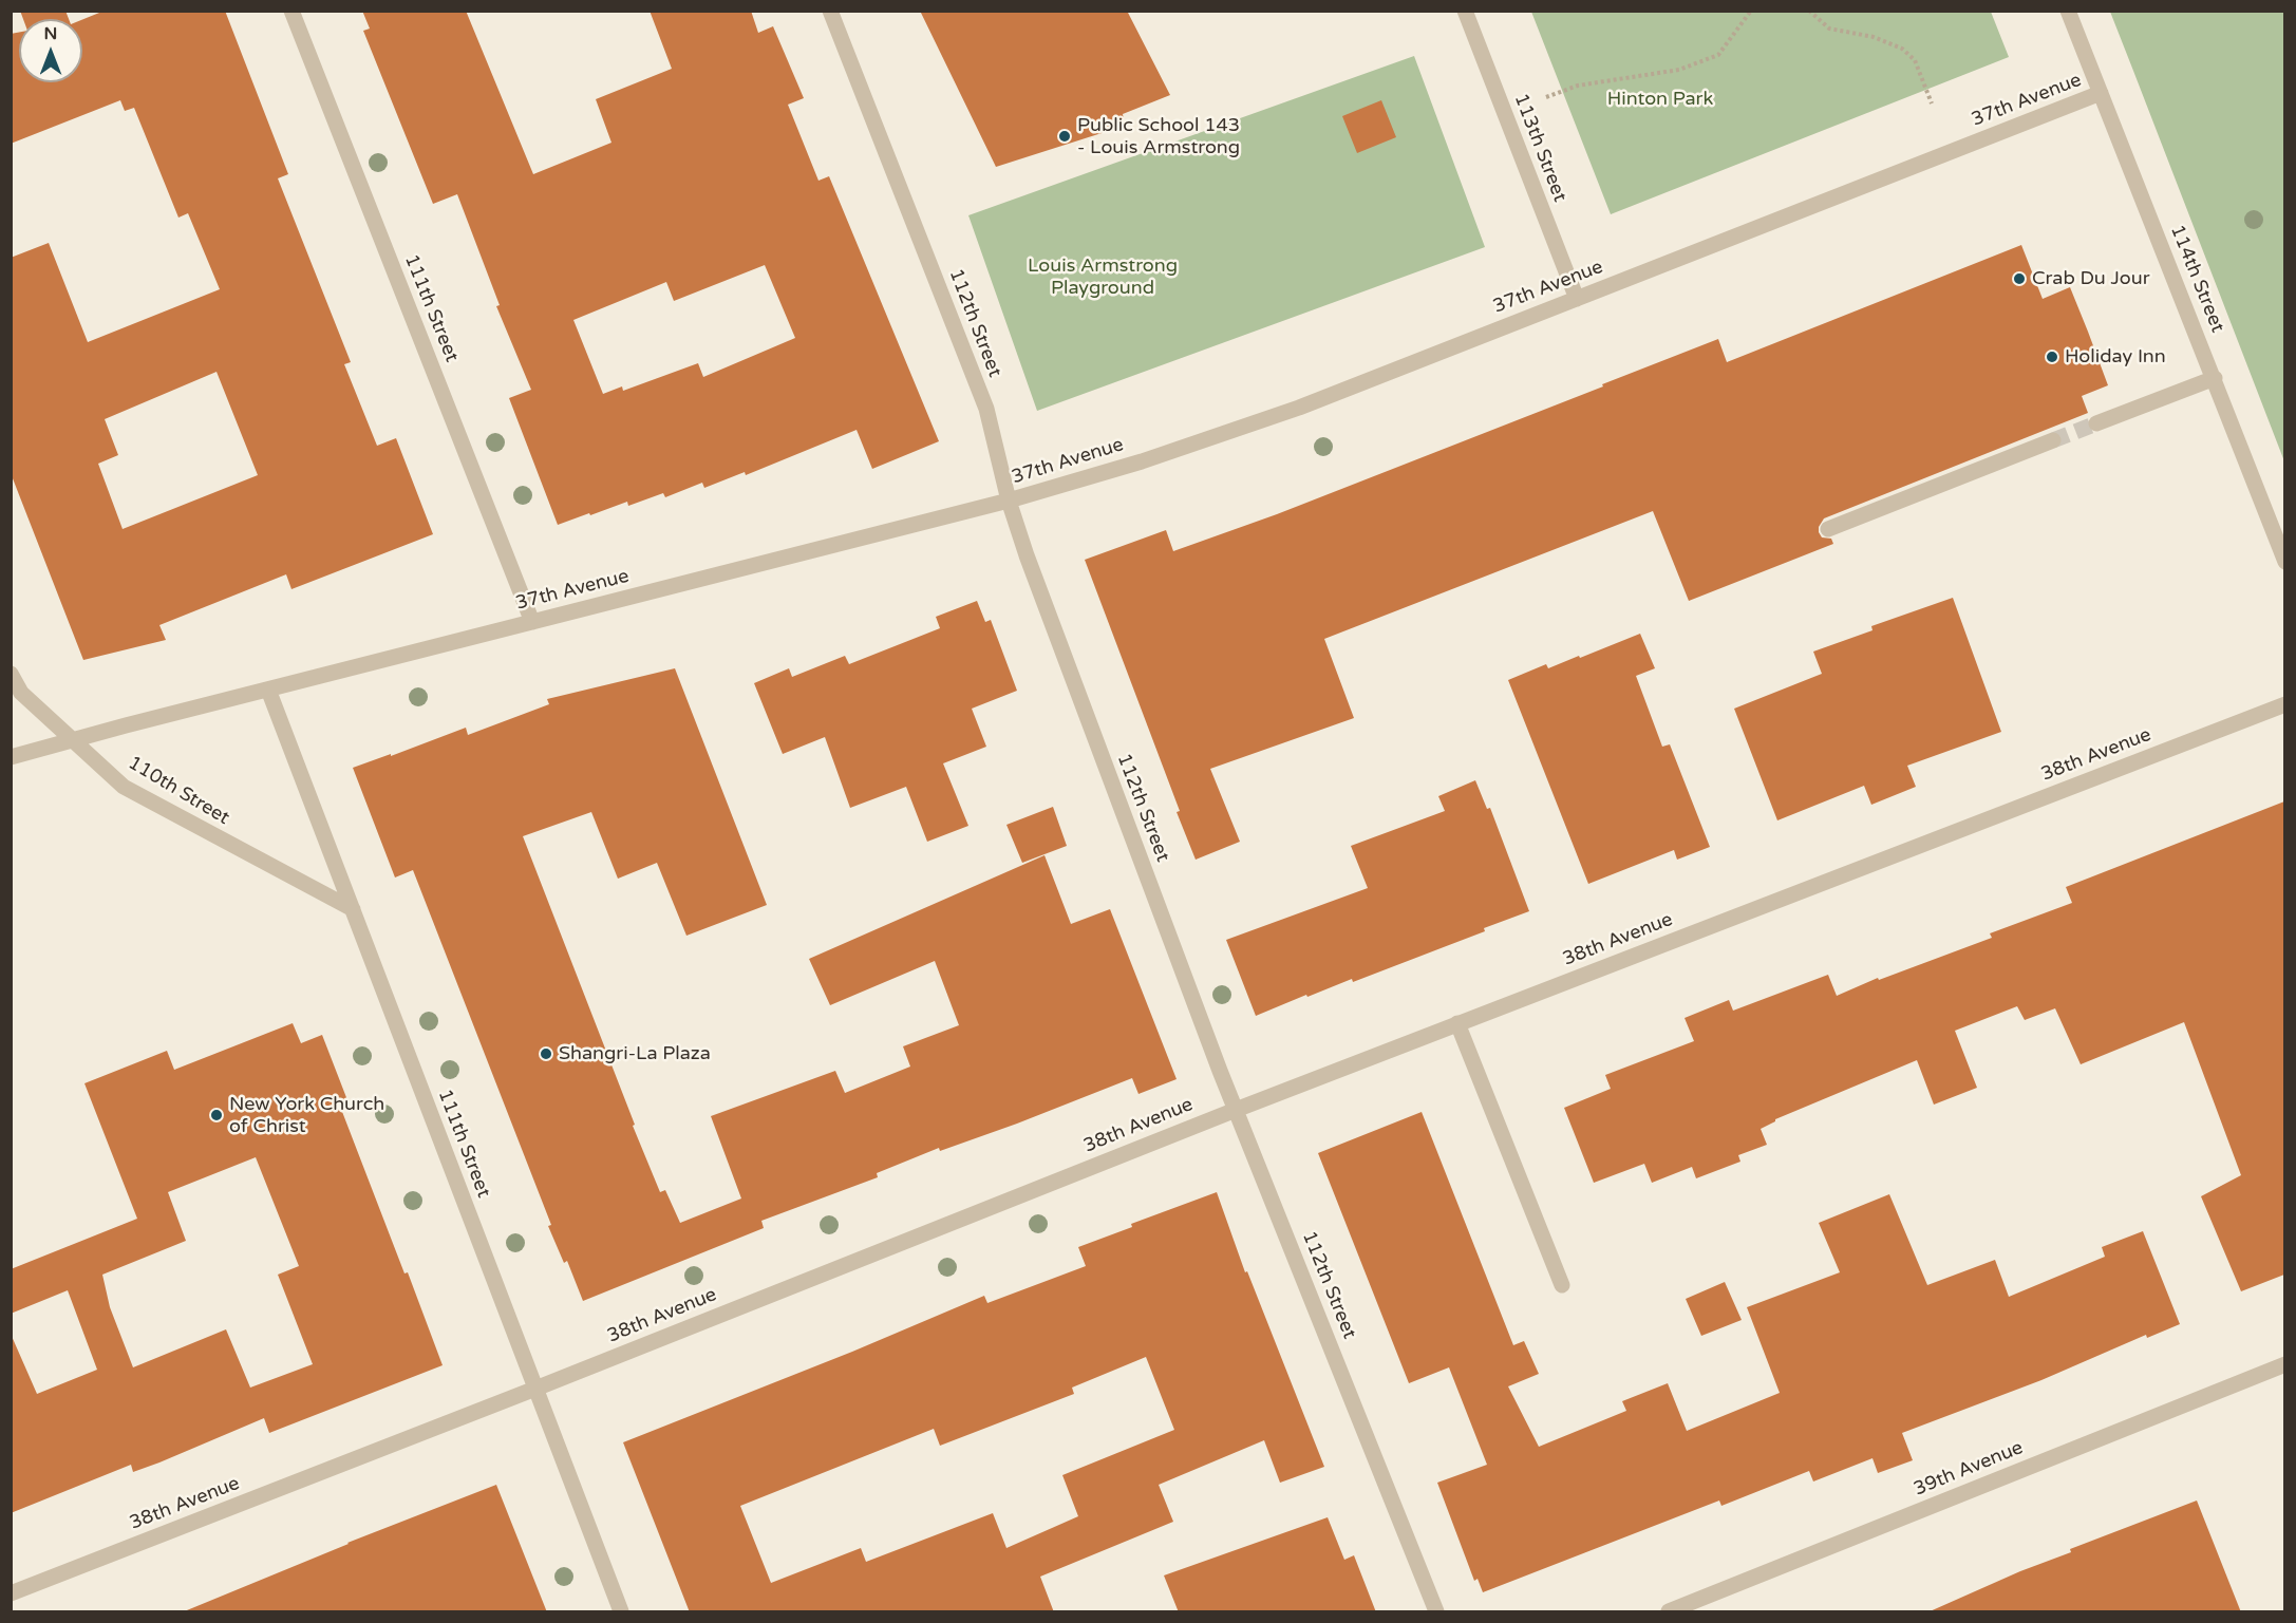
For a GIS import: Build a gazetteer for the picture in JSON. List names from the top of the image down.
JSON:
{
  "streets": {
    "street": [
      "37th Avenue",
      "113th Street",
      "114th Street",
      "111th Street",
      "112th Street",
      "38th Avenue",
      "110th Street",
      "39th Avenue"
    ]
  },
  "crossings": [
    ["37th Avenue", "113th Street"],
    ["37th Avenue", "114th Street"],
    ["37th Avenue", "111th Street"],
    ["37th Avenue", "112th Street"],
    ["37th Avenue", "110th Street"],
    ["111th Street", "38th Avenue"],
    ["111th Street", "110th Street"],
    ["112th Street", "38th Avenue"]
  ],
  "parks": ["Hinton Park", "Louis Armstrong Playground"],
  "places": [
    "Public School 143 - Louis Armstrong",
    "Crab Du Jour",
    "Holiday Inn",
    "Shangri-La Plaza",
    "New York Church of Christ"
  ],
  "north": "top"
}
